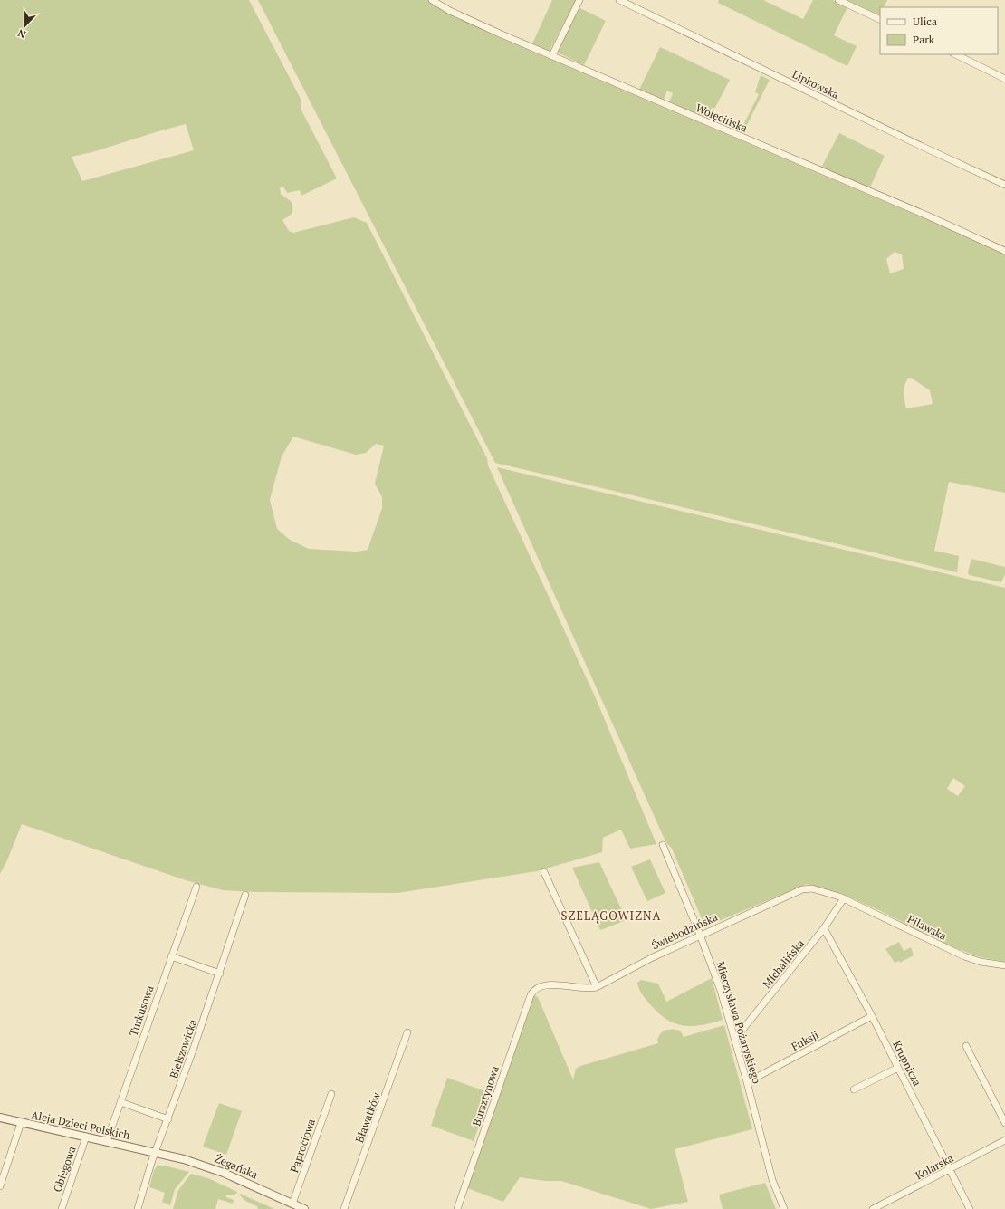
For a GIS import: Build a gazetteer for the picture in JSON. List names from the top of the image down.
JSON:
{
  "streets": {
    "street": [
      "Lipkowska",
      "Wolęcińska",
      "Pilawska",
      "Świebodzińska",
      "Michalińska",
      "Turkusowa",
      "Mieczysława Pożaryskiego",
      "Fuksji",
      "Bielszowicka",
      "Krupnicza",
      "Bursztynowa",
      "Bławatków",
      "Aleja Dzieci Polskich",
      "Paprociowa",
      "Żegańska",
      "Kolarska",
      "Obiegowa"
    ]
  },
  "crossings": [
    ["Pilawska", "Świebodzińska"],
    ["Pilawska", "Michalińska"],
    ["Świebodzińska", "Michalińska"],
    ["Świebodzińska", "Mieczysława Pożaryskiego"],
    ["Świebodzińska", "Bursztynowa"],
    ["Michalińska", "Mieczysława Pożaryskiego"],
    ["Michalińska", "Krupnicza"],
    ["Turkusowa", "Aleja Dzieci Polskich"],
    ["Mieczysława Pożaryskiego", "Fuksji"],
    ["Fuksji", "Krupnicza"],
    ["Bielszowicka", "Aleja Dzieci Polskich"],
    ["Bielszowicka", "Żegańska"],
    ["Krupnicza", "Kolarska"],
    ["Aleja Dzieci Polskich", "Żegańska"],
    ["Aleja Dzieci Polskich", "Obiegowa"],
    ["Paprociowa", "Żegańska"]
  ],
  "districts": ["SZELĄGOWIZNA"],
  "legend": ["Ulica", "Park"],
  "north": "bottom"
}
